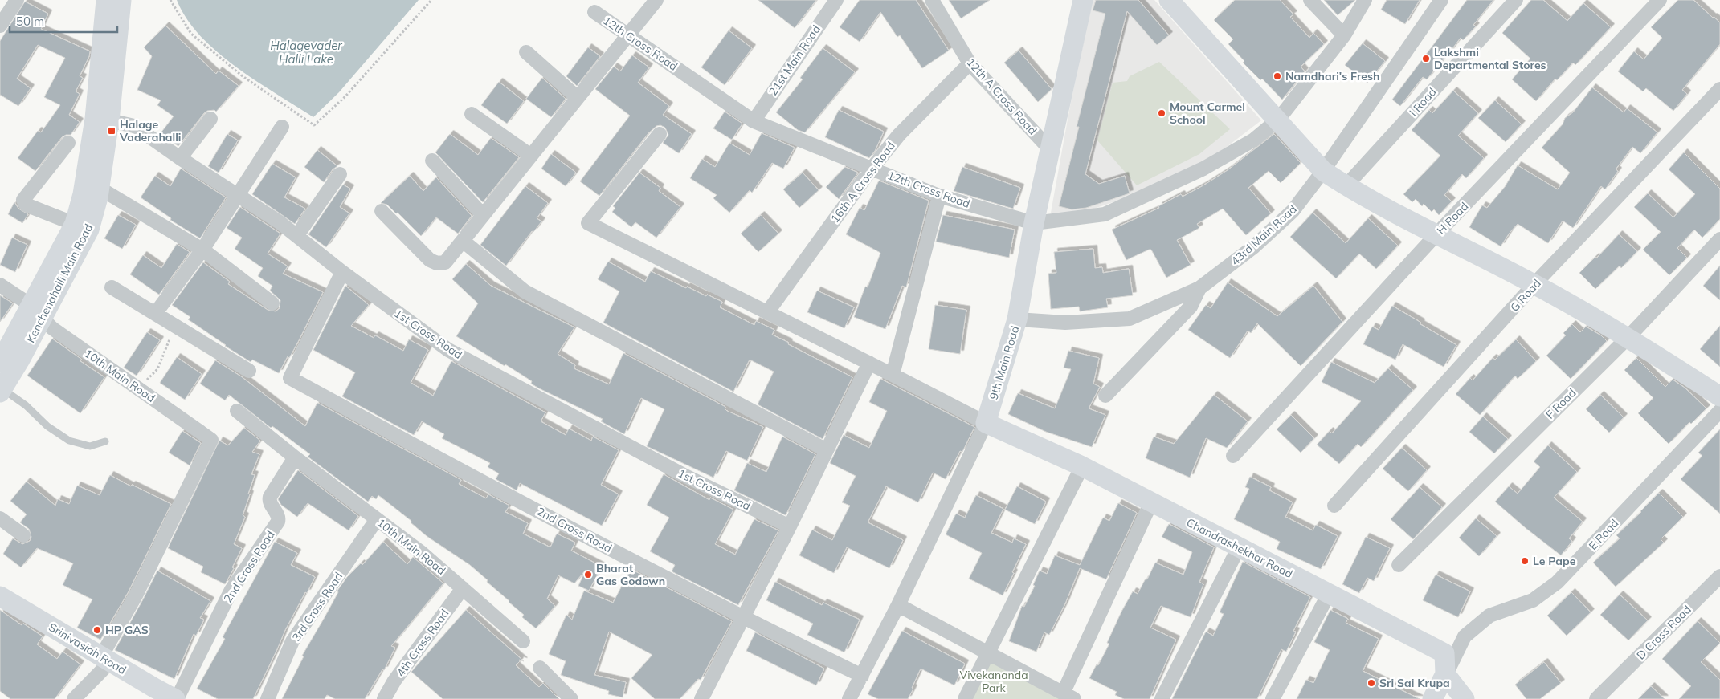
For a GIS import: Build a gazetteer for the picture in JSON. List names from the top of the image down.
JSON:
{
  "streets": {
    "street": [
      "12th Cross Road",
      "21st Main Road",
      "12th A Cross Road",
      "I Road",
      "16th A Cross Road",
      "H Road",
      "43rd Main Road",
      "Kenchenahalli Main Road",
      "G Road",
      "1st Cross Road",
      "9th Main Road",
      "10th Main Road",
      "F Road",
      "2nd Cross Road",
      "E Road",
      "Chandrashekhar Road",
      "3rd Cross Road",
      "D Cross Road",
      "4th Cross Road",
      "Srinivasiah Road"
    ]
  },
  "crossings": [
    ["12th Cross Road", "21st Main Road"],
    ["12th Cross Road", "16th A Cross Road"],
    ["12th Cross Road", "9th Main Road"],
    ["12th A Cross Road", "16th A Cross Road"],
    ["12th A Cross Road", "9th Main Road"],
    ["43rd Main Road", "9th Main Road"],
    ["Kenchenahalli Main Road", "1st Cross Road"],
    ["Kenchenahalli Main Road", "10th Main Road"],
    ["1st Cross Road", "2nd Cross Road"],
    ["9th Main Road", "2nd Cross Road"],
    ["9th Main Road", "Chandrashekhar Road"],
    ["10th Main Road", "2nd Cross Road"],
    ["10th Main Road", "3rd Cross Road"],
    ["10th Main Road", "4th Cross Road"],
    ["10th Main Road", "Srinivasiah Road"],
    ["2nd Cross Road", "Srinivasiah Road"],
    ["E Road", "Chandrashekhar Road"]
  ],
  "water": ["Halagevader Halli Lake"],
  "parks": ["Vivekananda Park"],
  "places": {
    "other": [
      "Lakshmi Departmental Stores",
      "Namdhari's Fresh",
      "Mount Carmel School",
      "Le Pape",
      "Bharat Gas Godown",
      "HP GAS",
      "Sri Sai Krupa"
    ],
    "transit": ["Halage Vaderahalli"]
  },
  "scale_bar": "50 m"
}
